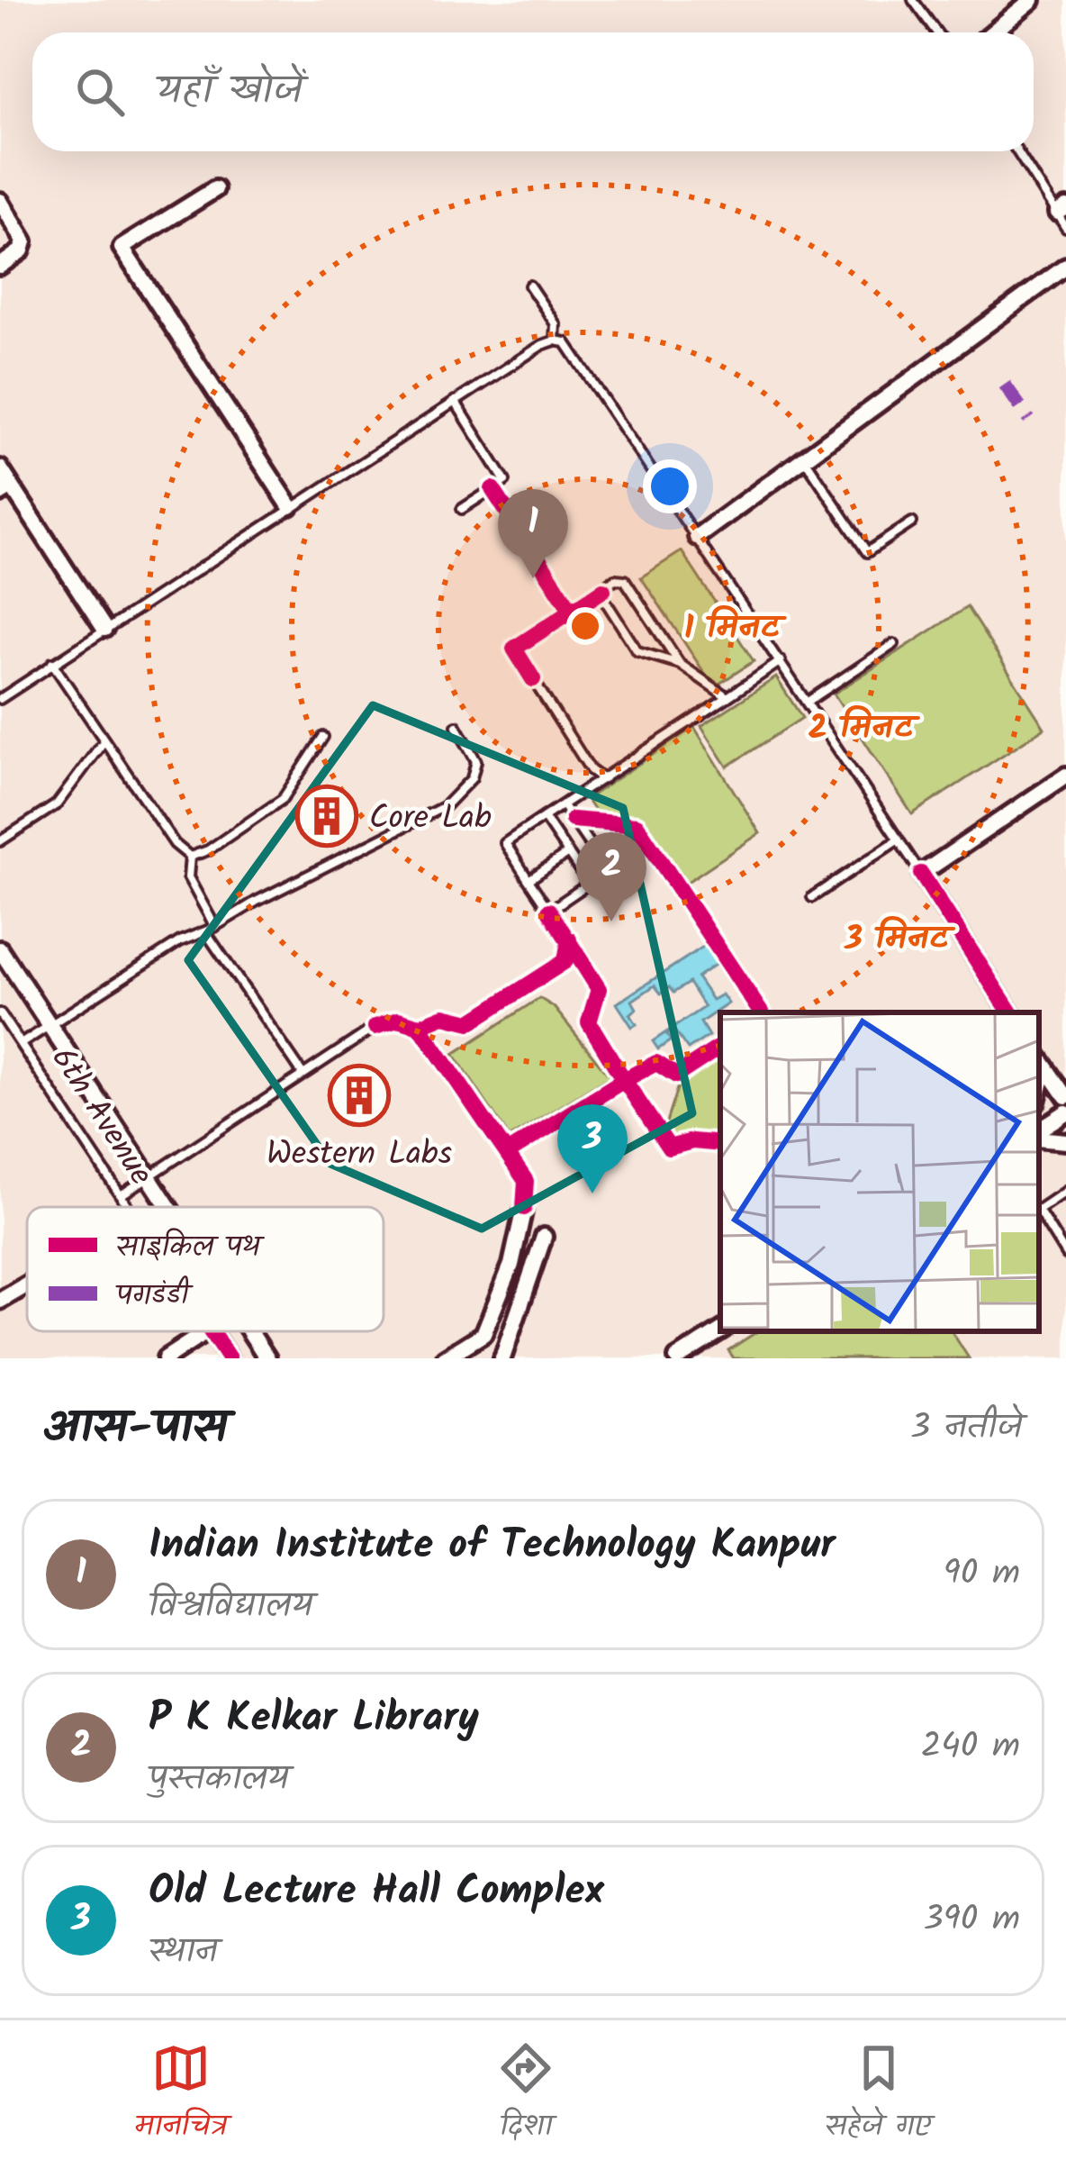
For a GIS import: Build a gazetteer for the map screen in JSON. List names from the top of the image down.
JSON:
{
  "streets": {
    "street": ["6th Avenue"]
  },
  "places": {
    "building": ["Core Lab", "Western Labs"]
  },
  "legend": ["साइकिल पथ", "पगडंडी"],
  "page": {
    "search": "यहाँ खोजें",
    "pins": ["1", "2", "3"],
    "heading": ["आस-पास", "3 नतीजे"],
    "list": [
      {
        "mark": "1",
        "name": "Indian Institute of Technology Kanpur",
        "note": "विश्वविद्यालय",
        "value": "90 m"
      },
      {
        "mark": "2",
        "name": "P K Kelkar Library",
        "note": "पुस्तकालय",
        "value": "240 m"
      },
      {
        "mark": "3",
        "name": "Old Lecture Hall Complex",
        "note": "स्थान",
        "value": "390 m"
      }
    ],
    "nav": ["मानचित्र", "दिशा", "सहेजे गए"]
  },
  "rings": ["1 मिनट", "2 मिनट", "3 मिनट"]
}
